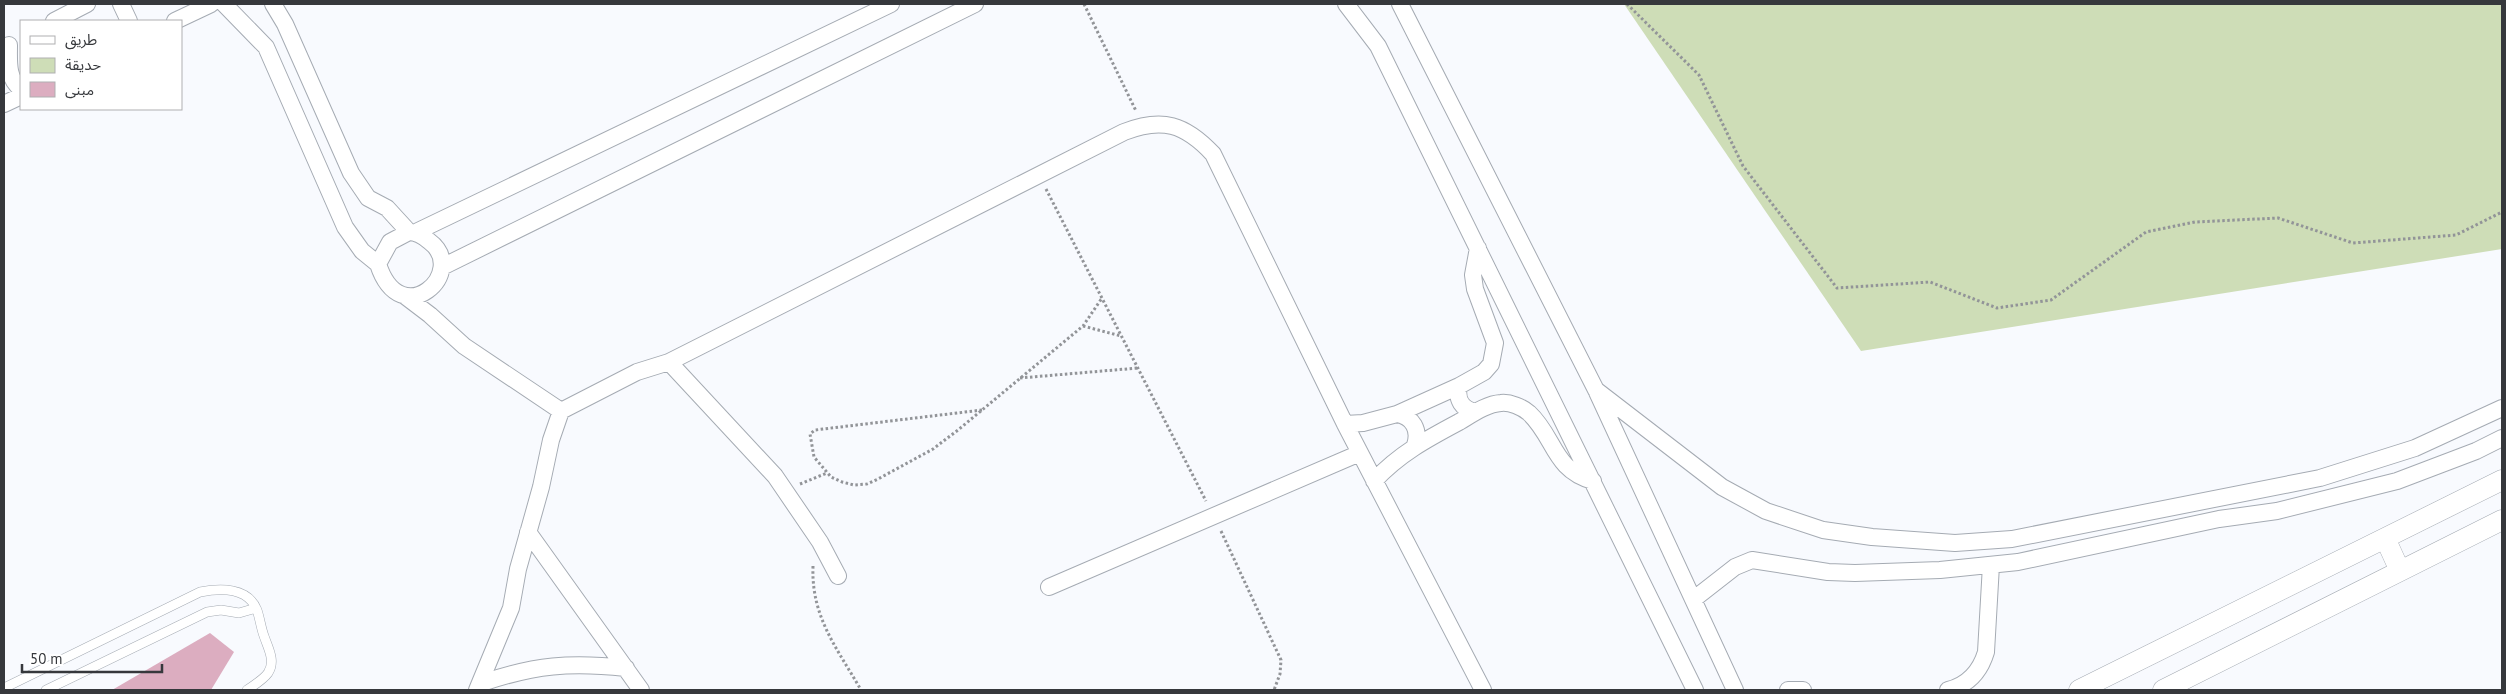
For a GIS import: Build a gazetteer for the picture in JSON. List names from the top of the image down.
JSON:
{
  "legend": ["طريق", "حديقة", "مبنى"],
  "scale_bar": "50 m"
}
